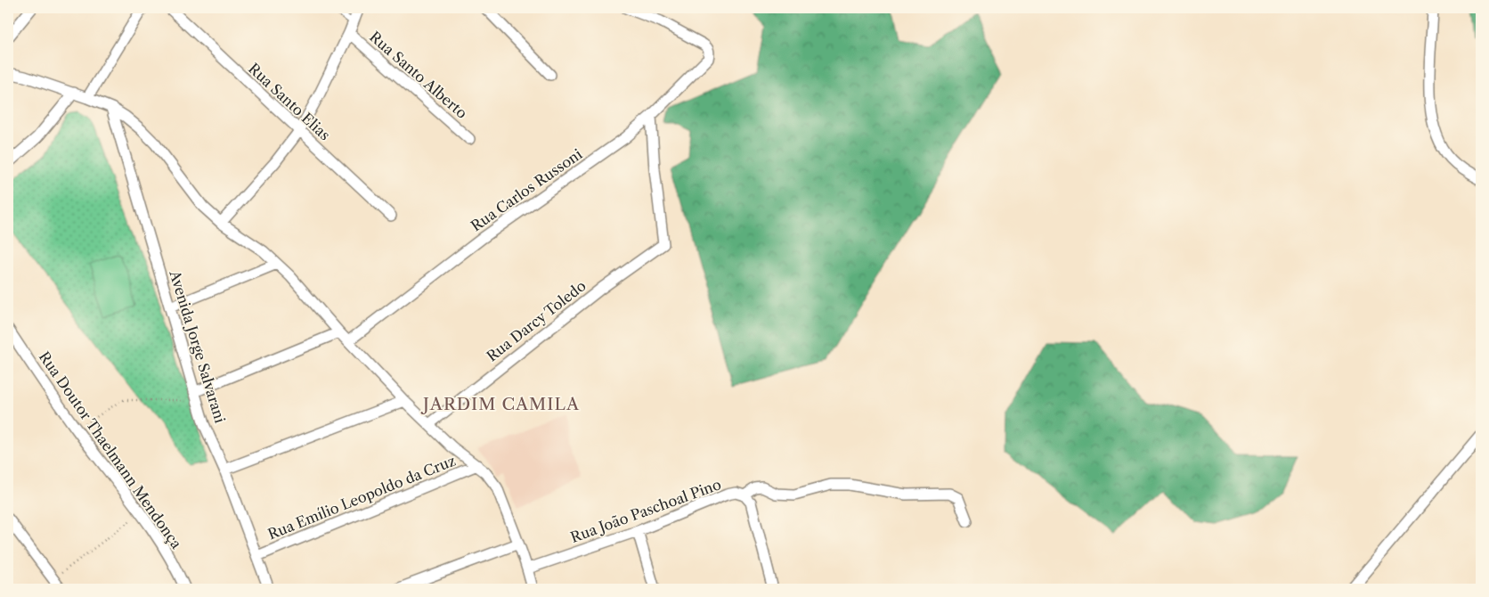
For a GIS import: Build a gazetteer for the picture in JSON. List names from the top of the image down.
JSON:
{
  "streets": {
    "street": [
      "Rua Santo Alberto",
      "Rua Santo Elias",
      "Rua Carlos Russoni",
      "Rua Darcy Toledo",
      "Avenida Jorge Salvarani",
      "Rua Doutor Thaelmann Mendonça",
      "Rua Emílio Leopoldo da Cruz",
      "Rua João Paschoal Pino"
    ]
  },
  "crossings": [
    ["Rua Carlos Russoni", "Rua Darcy Toledo"],
    ["Avenida Jorge Salvarani", "Rua Emílio Leopoldo da Cruz"]
  ],
  "districts": ["JARDIM CAMILA"]
}
